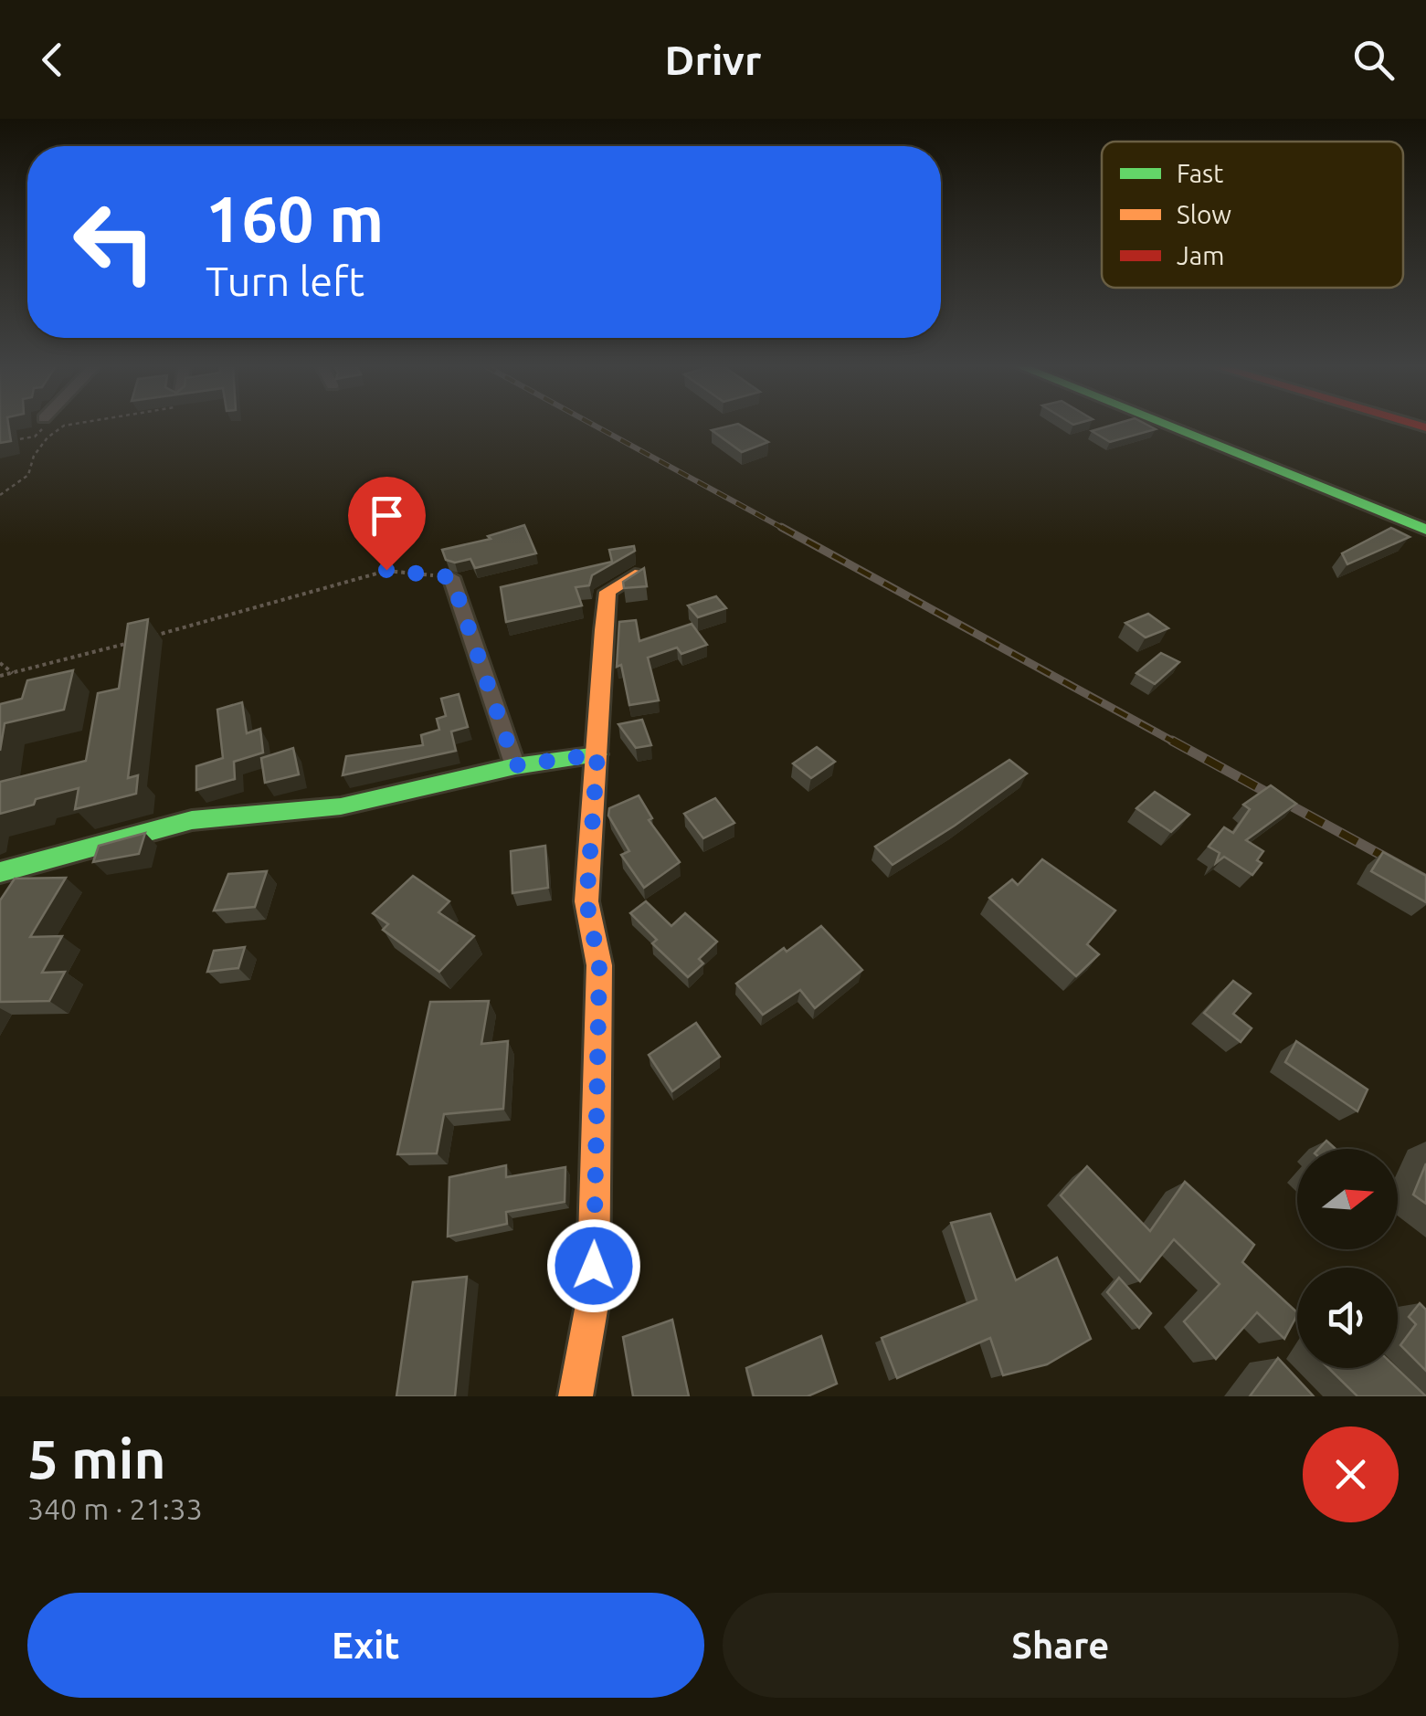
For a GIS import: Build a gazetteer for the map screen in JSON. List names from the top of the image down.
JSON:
{
  "legend": ["Fast", "Slow", "Jam"],
  "north": "right",
  "page": {
    "header": "Drivr",
    "turn": ["160 m", "Turn left"],
    "heading": ["5 min", "340 m · 21:33"],
    "buttons": ["Exit", "Share"]
  }
}
